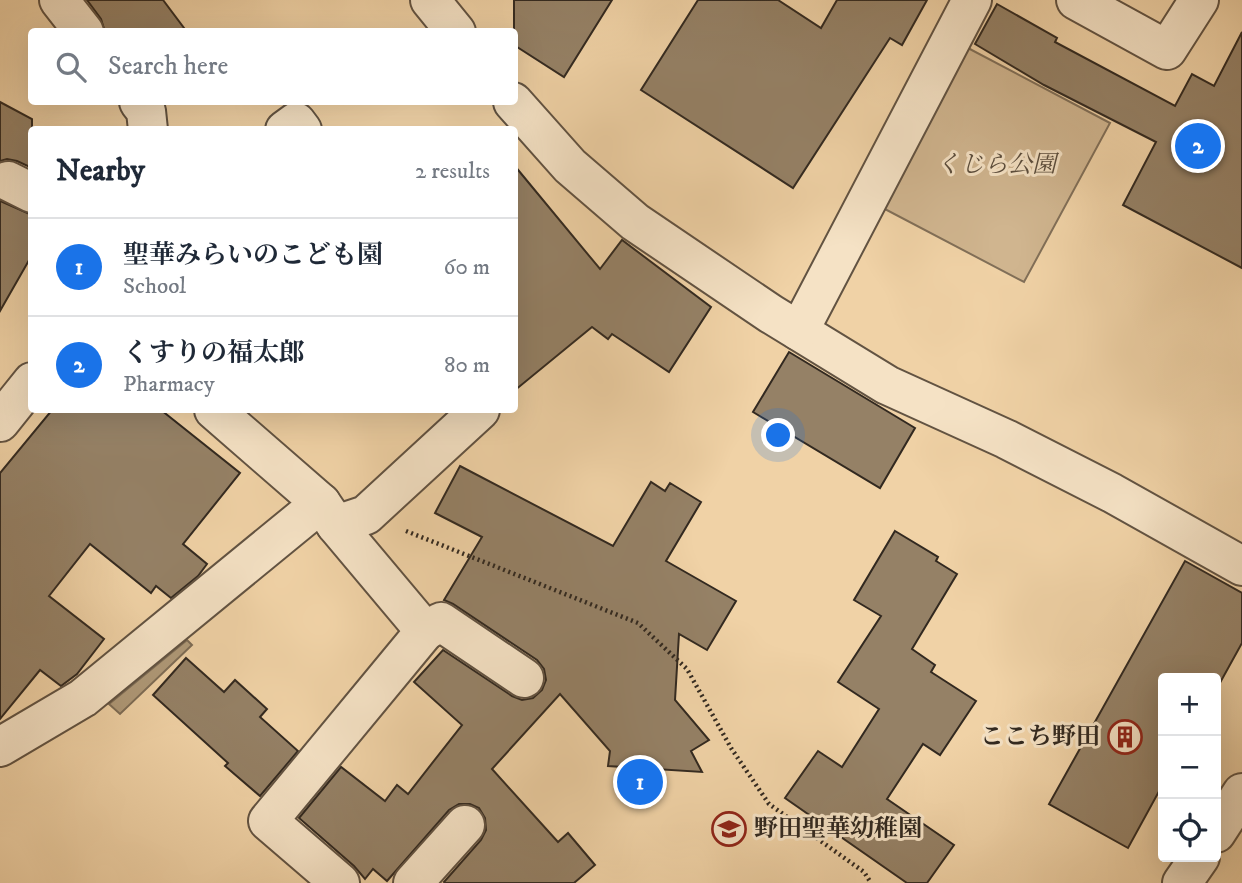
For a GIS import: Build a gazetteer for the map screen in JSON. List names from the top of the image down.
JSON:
{
  "parks": ["くじら公園"],
  "places": {
    "building": ["ここち野田"],
    "school or university": ["野田聖華幼稚園"]
  },
  "page": {
    "search": "Search here",
    "pins": ["2", "1"],
    "heading": ["Nearby", "2 results"],
    "list": [
      {
        "mark": "1",
        "name": "聖華みらいのこども園",
        "note": "School",
        "value": "60 m"
      },
      {
        "mark": "2",
        "name": "くすりの福太郎",
        "note": "Pharmacy",
        "value": "80 m"
      }
    ],
    "map_buttons": ["+", "−"]
  }
}
